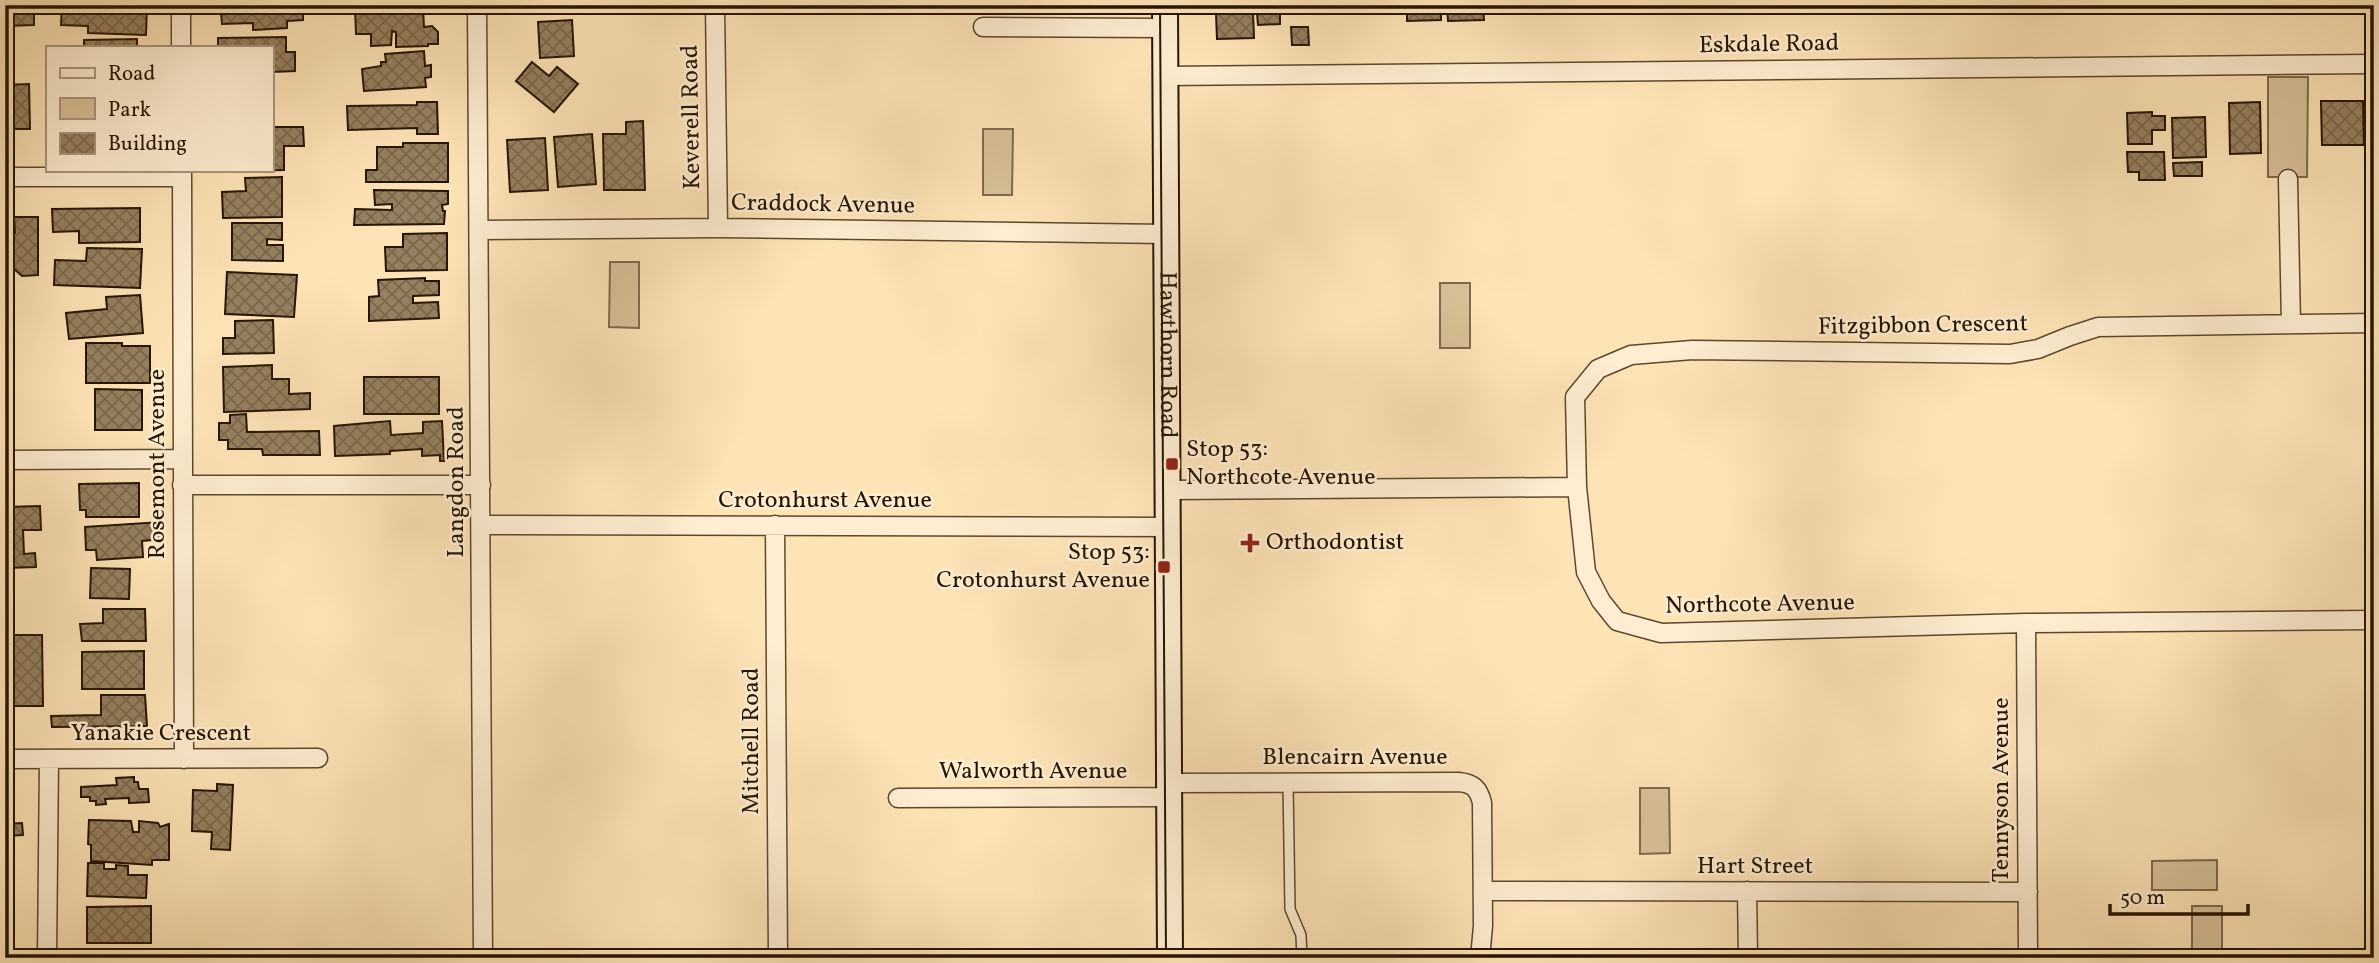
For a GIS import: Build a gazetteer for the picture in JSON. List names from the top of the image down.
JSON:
{
  "streets": {
    "main road": ["Hawthorn Road"],
    "street": [
      "Eskdale Road",
      "Keverell Road",
      "Craddock Avenue",
      "Fitzgibbon Crescent",
      "Rosemont Avenue",
      "Langdon Road",
      "Crotonhurst Avenue",
      "Northcote Avenue",
      "Yanakie Crescent",
      "Mitchell Road",
      "Blencairn Avenue",
      "Walworth Avenue",
      "Tennyson Avenue",
      "Hart Street"
    ]
  },
  "crossings": [
    ["Eskdale Road", "Hawthorn Road"],
    ["Keverell Road", "Craddock Avenue"],
    ["Craddock Avenue", "Hawthorn Road"],
    ["Craddock Avenue", "Langdon Road"],
    ["Fitzgibbon Crescent", "Northcote Avenue"],
    ["Hawthorn Road", "Crotonhurst Avenue"],
    ["Hawthorn Road", "Blencairn Avenue"],
    ["Hawthorn Road", "Walworth Avenue"],
    ["Rosemont Avenue", "Yanakie Crescent"],
    ["Langdon Road", "Crotonhurst Avenue"],
    ["Crotonhurst Avenue", "Mitchell Road"],
    ["Northcote Avenue", "Tennyson Avenue"],
    ["Blencairn Avenue", "Walworth Avenue"],
    ["Blencairn Avenue", "Hart Street"],
    ["Tennyson Avenue", "Hart Street"]
  ],
  "places": {
    "transit": ["Stop 53: Northcote Avenue", "Stop 53: Crotonhurst Avenue"],
    "health": ["Orthodontist"]
  },
  "legend": ["Road", "Park", "Building"],
  "scale_bar": "50 m"
}
